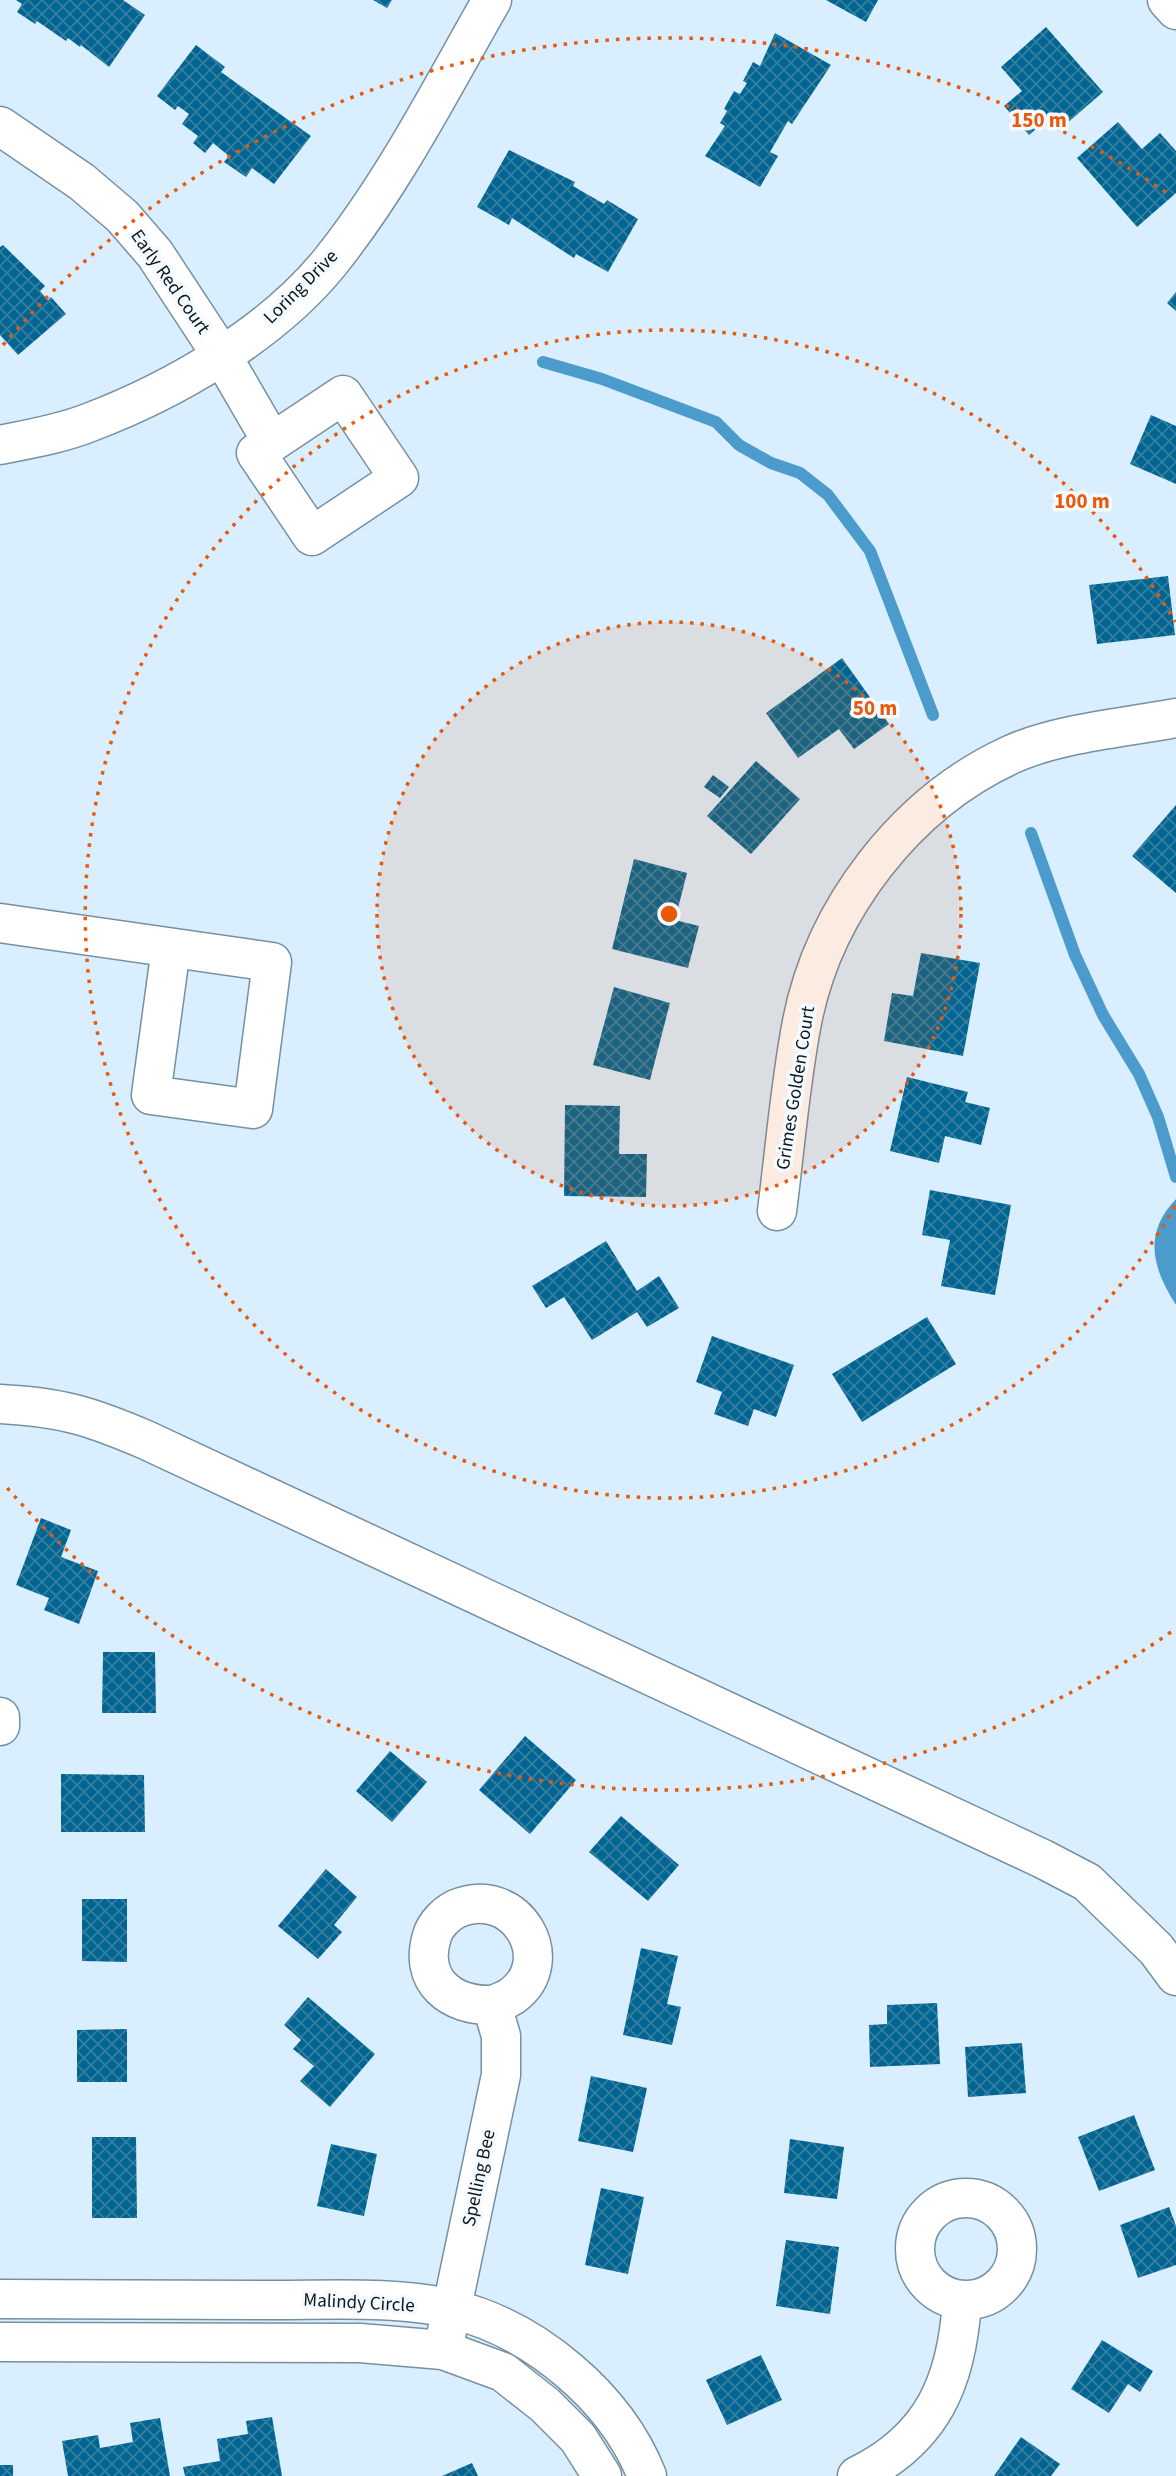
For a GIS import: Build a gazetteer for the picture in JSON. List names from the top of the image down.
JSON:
{
  "streets": {
    "street": [
      "Early Red Court",
      "Loring Drive",
      "Grimes Golden Court",
      "Spelling Bee",
      "Malindy Circle"
    ]
  },
  "crossings": [
    ["Early Red Court", "Loring Drive"],
    ["Spelling Bee", "Malindy Circle"]
  ],
  "rings": ["150 m", "100 m", "50 m"]
}
